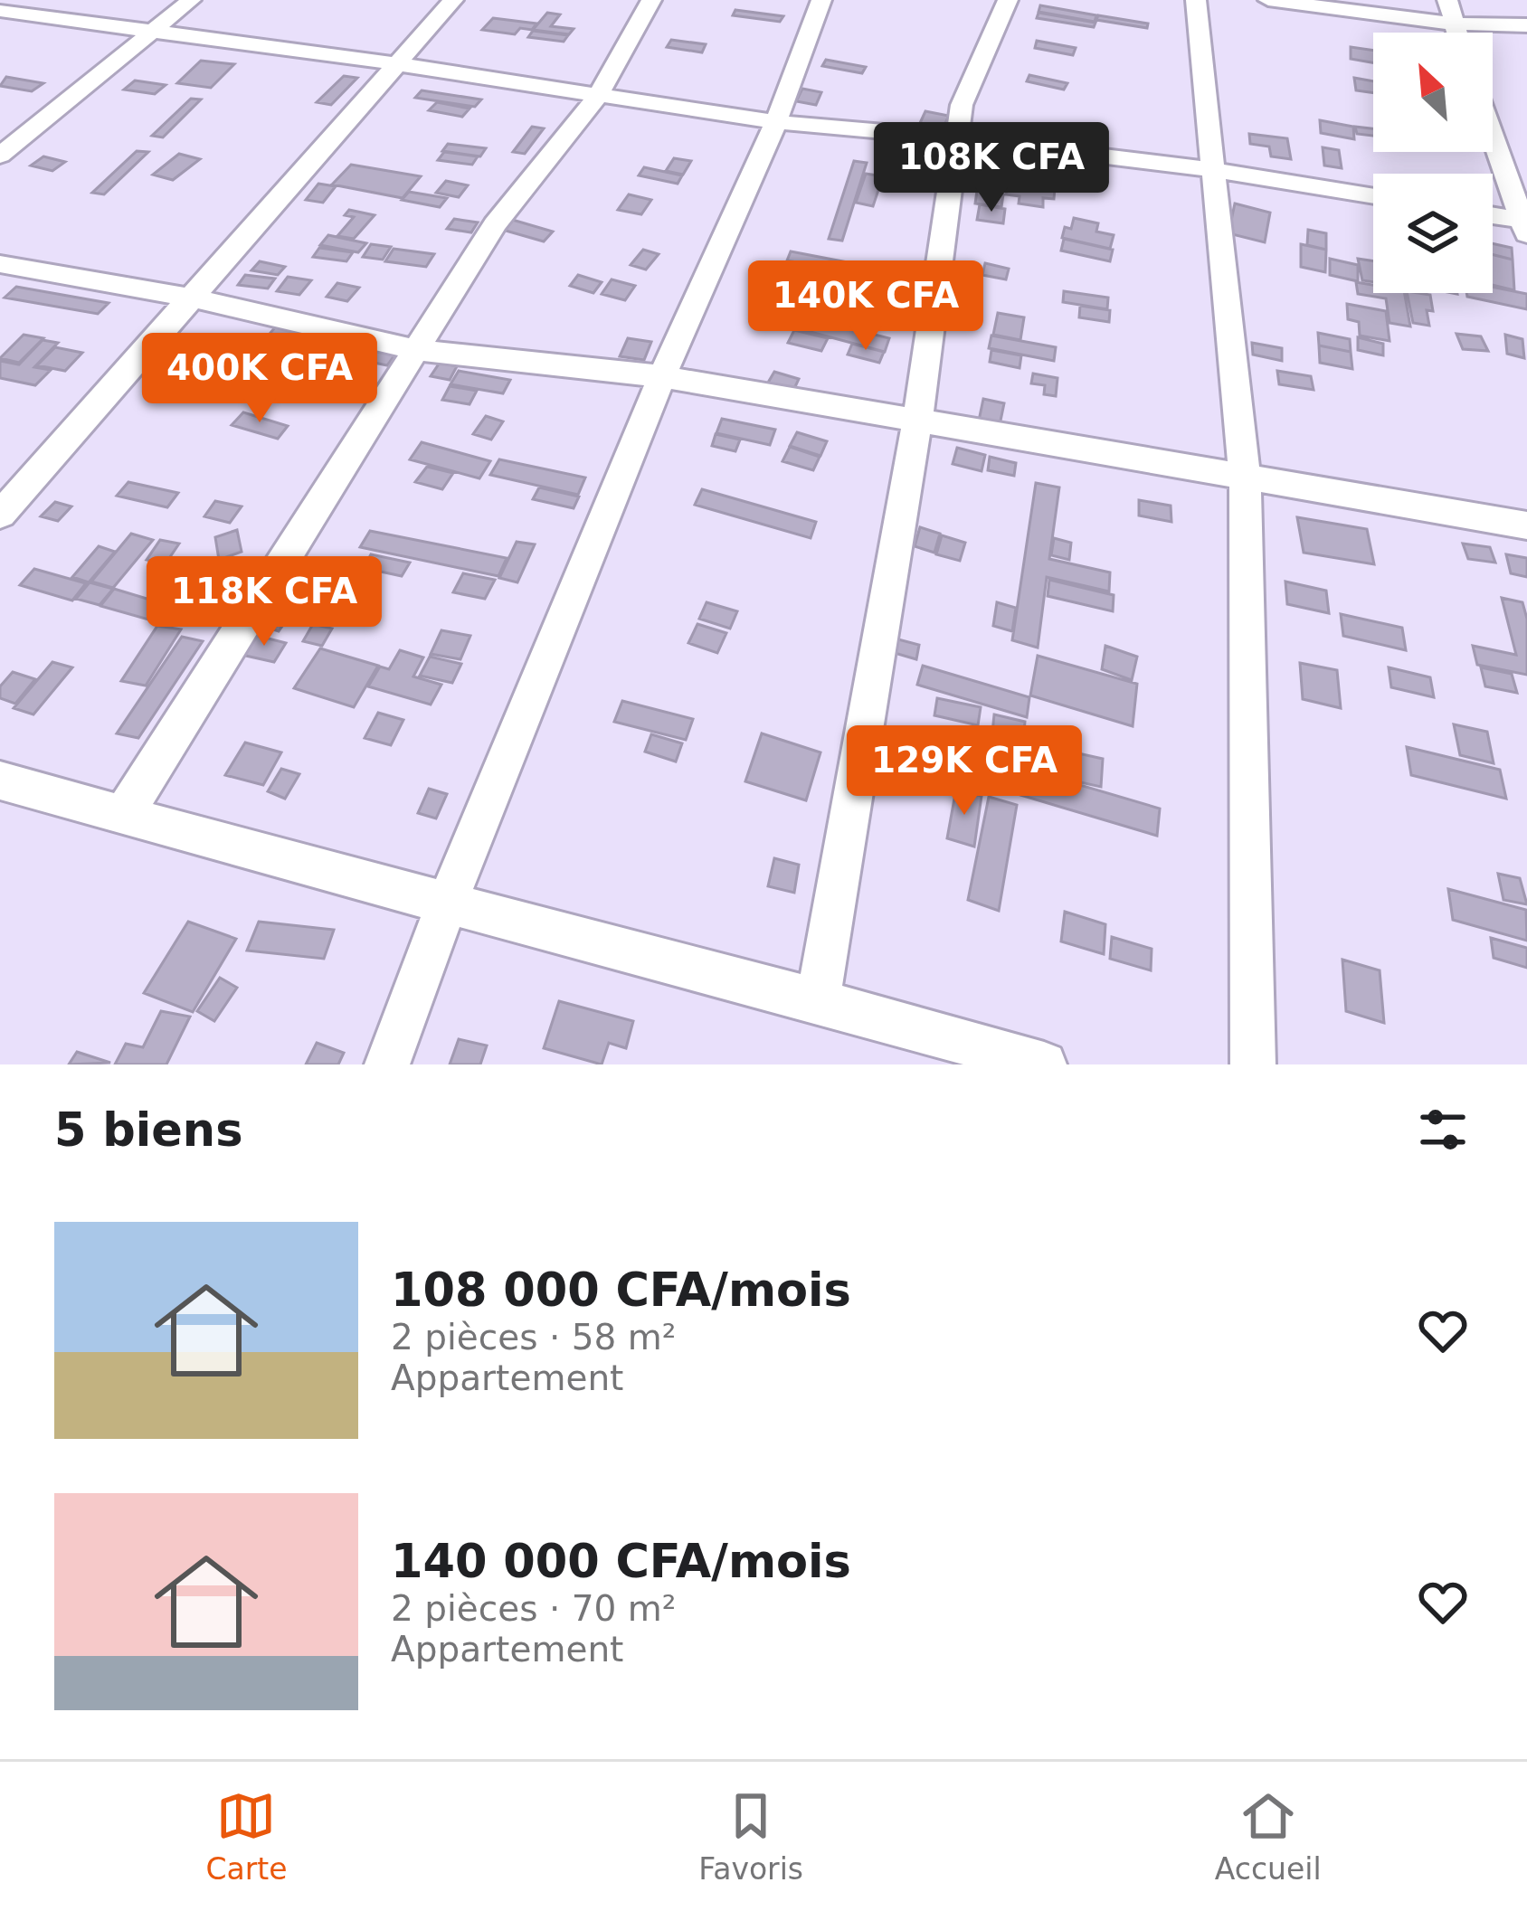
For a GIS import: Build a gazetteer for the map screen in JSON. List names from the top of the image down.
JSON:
{
  "north": "top left",
  "page": {
    "price": [
      "108K CFA",
      "140K CFA",
      "400K CFA",
      "118K CFA",
      "129K CFA"
    ],
    "heading": "5 biens",
    "list": [
      {
        "name": "108 000 CFA/mois",
        "note": "2 pièces · 58 m² · Appartement"
      },
      {
        "name": "140 000 CFA/mois",
        "note": "2 pièces · 70 m² · Appartement"
      }
    ],
    "tabs": ["Carte", "Favoris", "Accueil"]
  }
}
